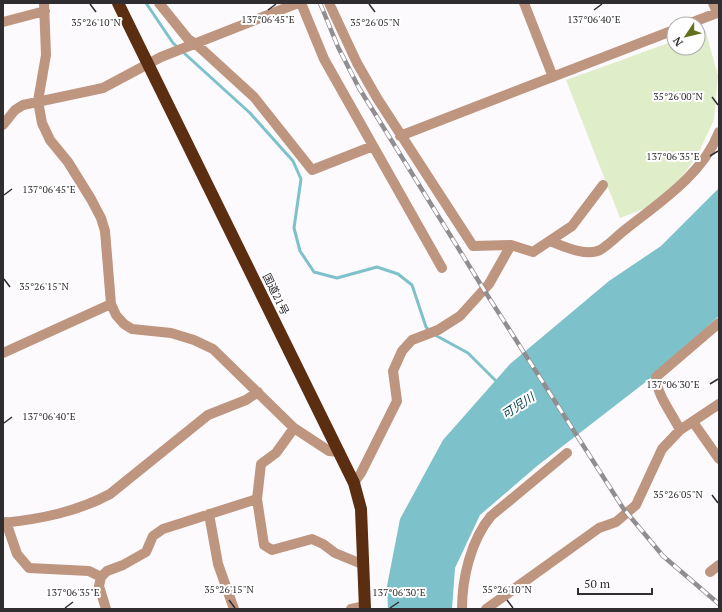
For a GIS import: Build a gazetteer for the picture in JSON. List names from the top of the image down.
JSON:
{
  "streets": {
    "highway": ["国道21号"]
  },
  "water": ["可児川"],
  "scale_bar": "50 m",
  "north": "bottom left",
  "coordinates": [
    "137°06'45\"E",
    "137°06'40\"E",
    "35°26'10\"N",
    "35°26'05\"N",
    "35°26'00\"N",
    "137°06'35\"E",
    "35°26'15\"N",
    "137°06'30\"E"
  ]
}
